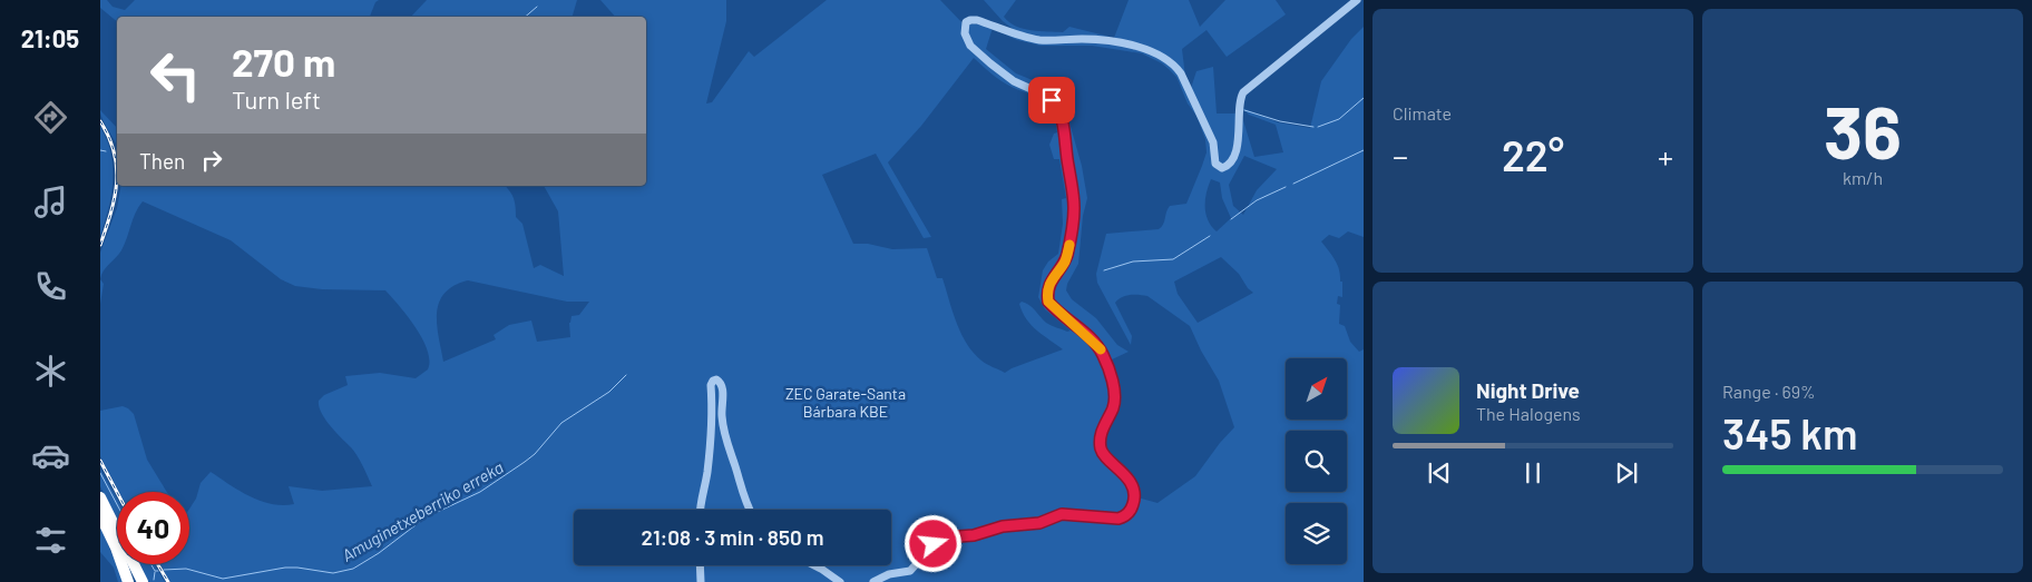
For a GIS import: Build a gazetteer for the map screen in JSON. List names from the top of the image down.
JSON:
{
  "water": ["Amuginetxeberriko erreka"],
  "parks": ["ZEC Garate-Santa Bárbara KBE"],
  "north": "top right",
  "page": {
    "tabs": "21:05",
    "tile": [
      "Climate",
      ["36", "km/h"],
      ["Range · 69%", "345 km"]
    ],
    "turn": ["270 m", "Turn left"],
    "heat": ["−", "22°", "+"],
    "then": "Then",
    "song": ["Night Drive", "The Halogens"],
    "limit": "40",
    "trip": "21:08 · 3 min · 850 m"
  }
}
